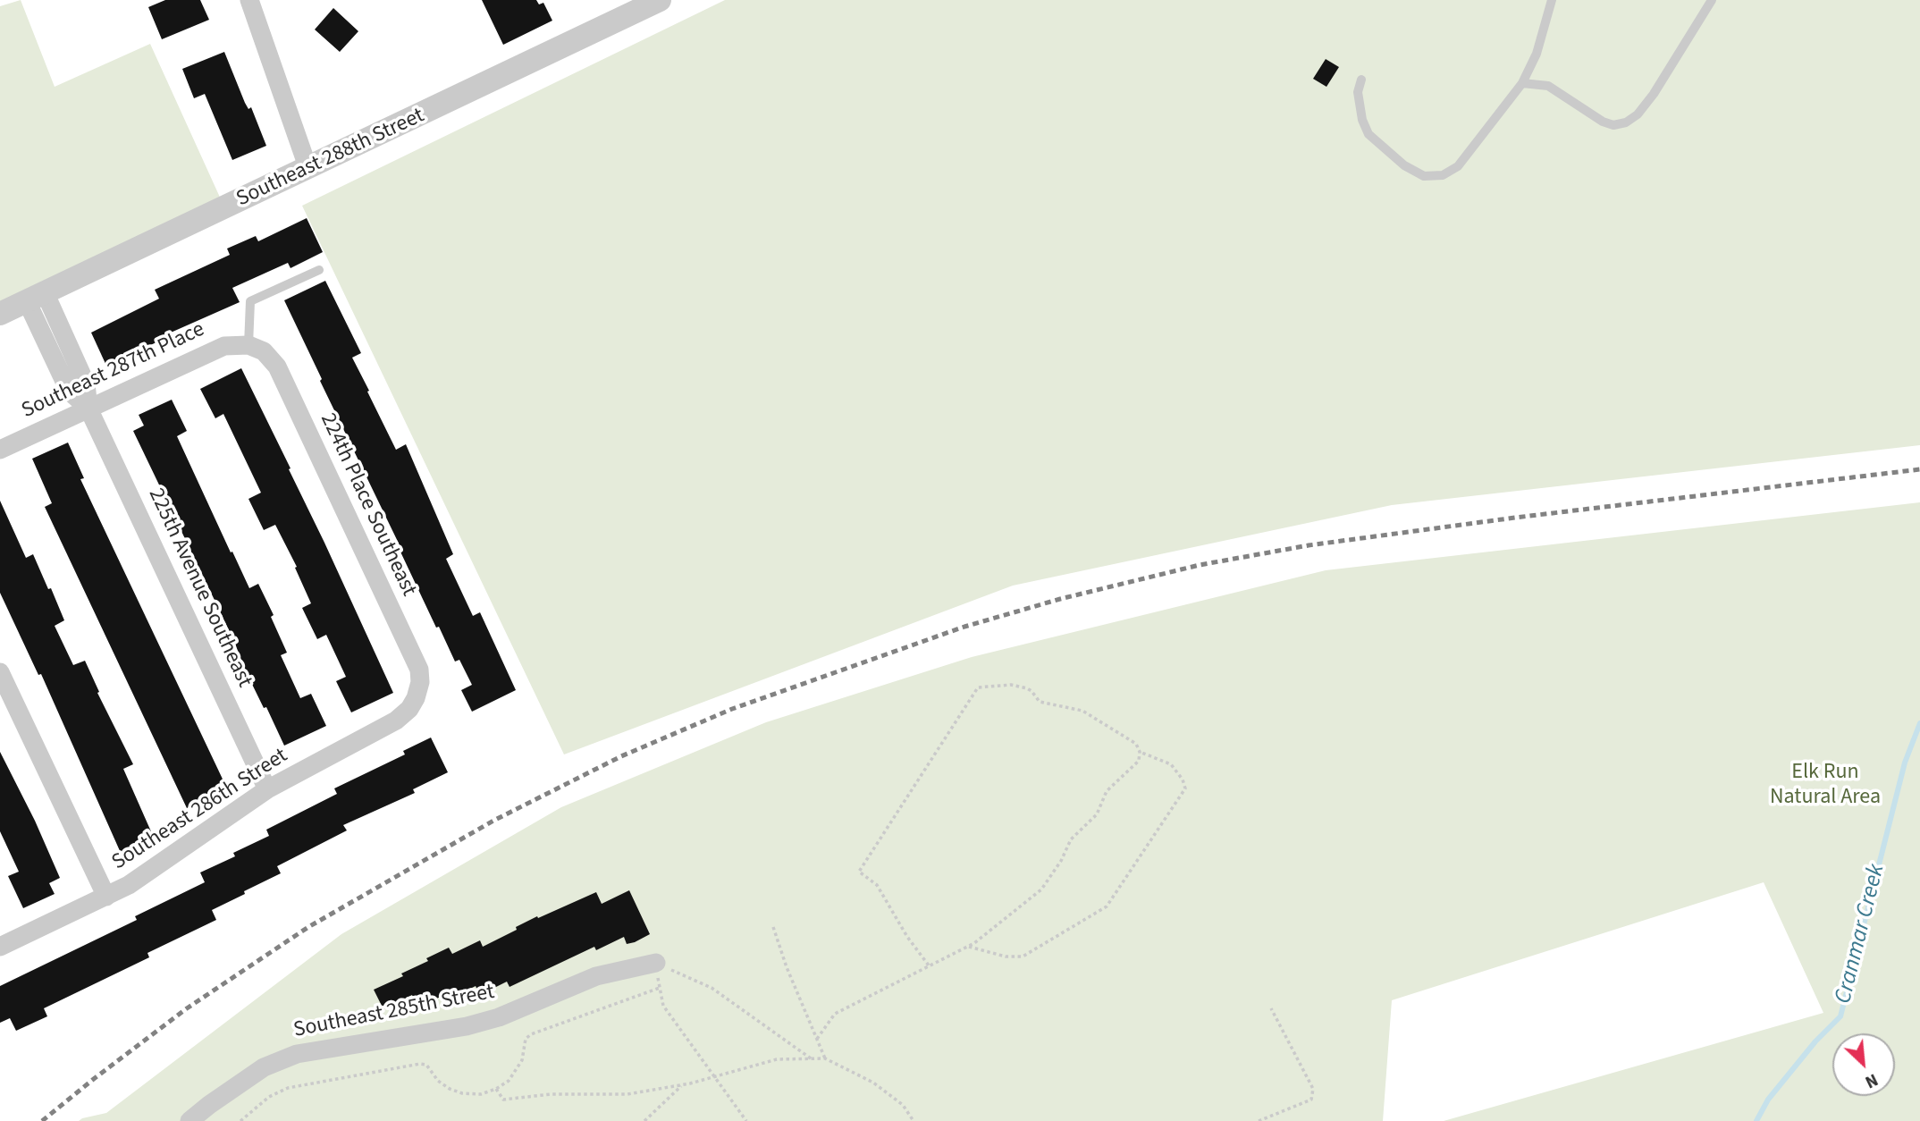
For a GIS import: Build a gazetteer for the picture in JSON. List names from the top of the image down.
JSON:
{
  "streets": {
    "street": [
      "Southeast 288th Street",
      "Southeast 287th Place",
      "224th Place Southeast",
      "225th Avenue Southeast",
      "Southeast 286th Street",
      "Southeast 285th Street"
    ]
  },
  "crossings": [
    ["Southeast 288th Street", "225th Avenue Southeast"],
    ["Southeast 287th Place", "224th Place Southeast"],
    ["Southeast 287th Place", "225th Avenue Southeast"],
    ["224th Place Southeast", "Southeast 286th Street"],
    ["225th Avenue Southeast", "Southeast 286th Street"]
  ],
  "water": ["Cranmar Creek"],
  "parks": ["Elk Run Natural Area"],
  "north": "bottom right"
}
